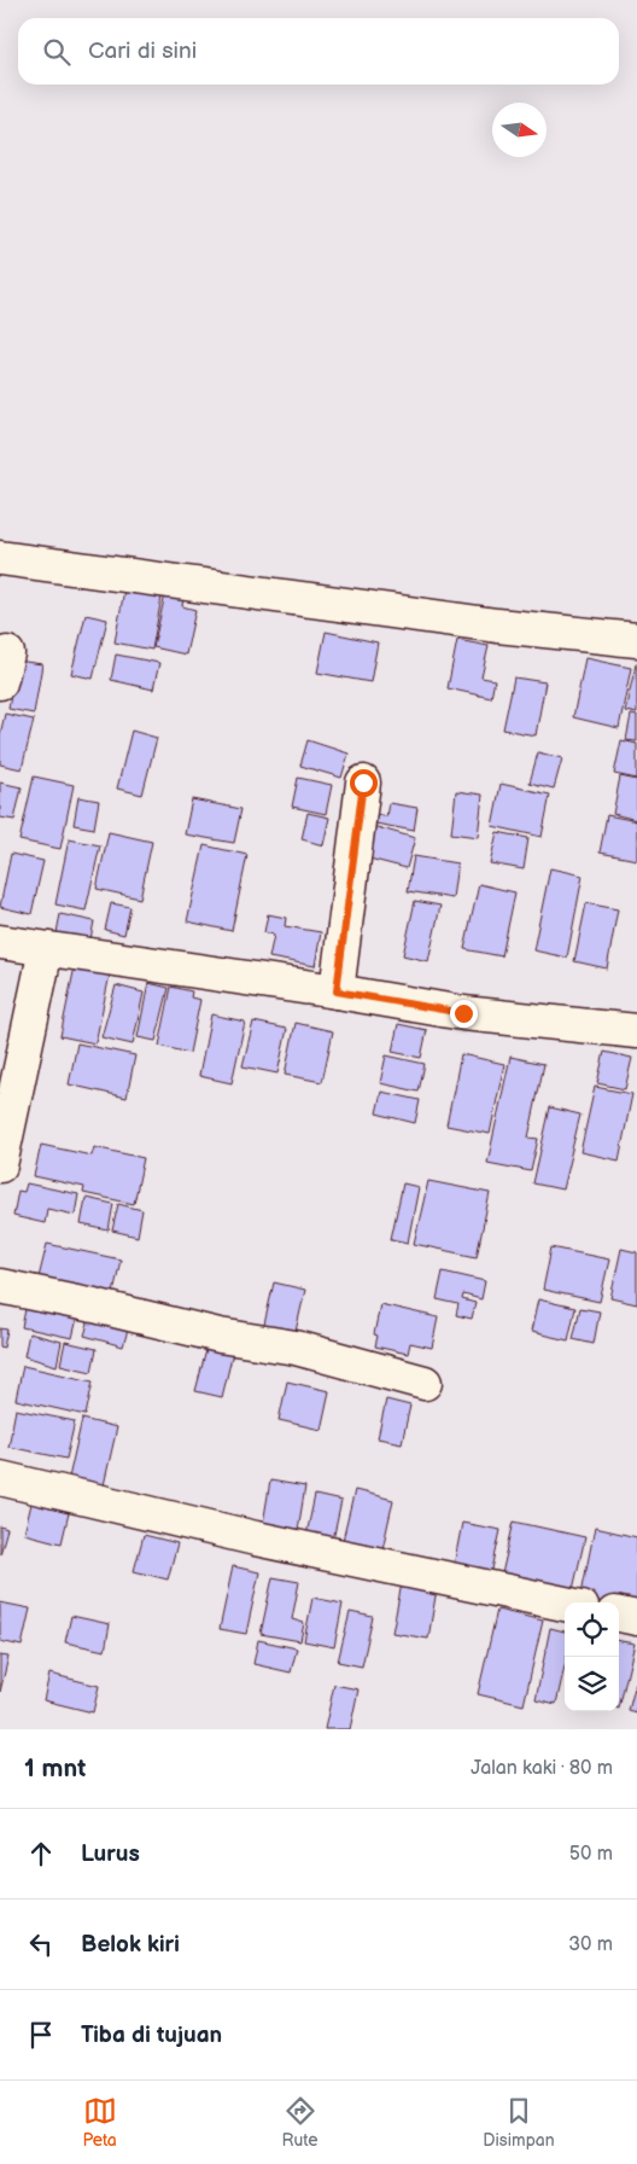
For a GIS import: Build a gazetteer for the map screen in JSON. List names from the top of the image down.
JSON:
{
  "north": "right",
  "page": {
    "search": "Cari di sini",
    "heading": ["1 mnt", "Jalan kaki · 80 m"],
    "list": [
      ["Lurus", "50 m"],
      ["Belok kiri", "30 m"],
      "Tiba di tujuan"
    ],
    "nav": ["Peta", "Rute", "Disimpan"]
  }
}
